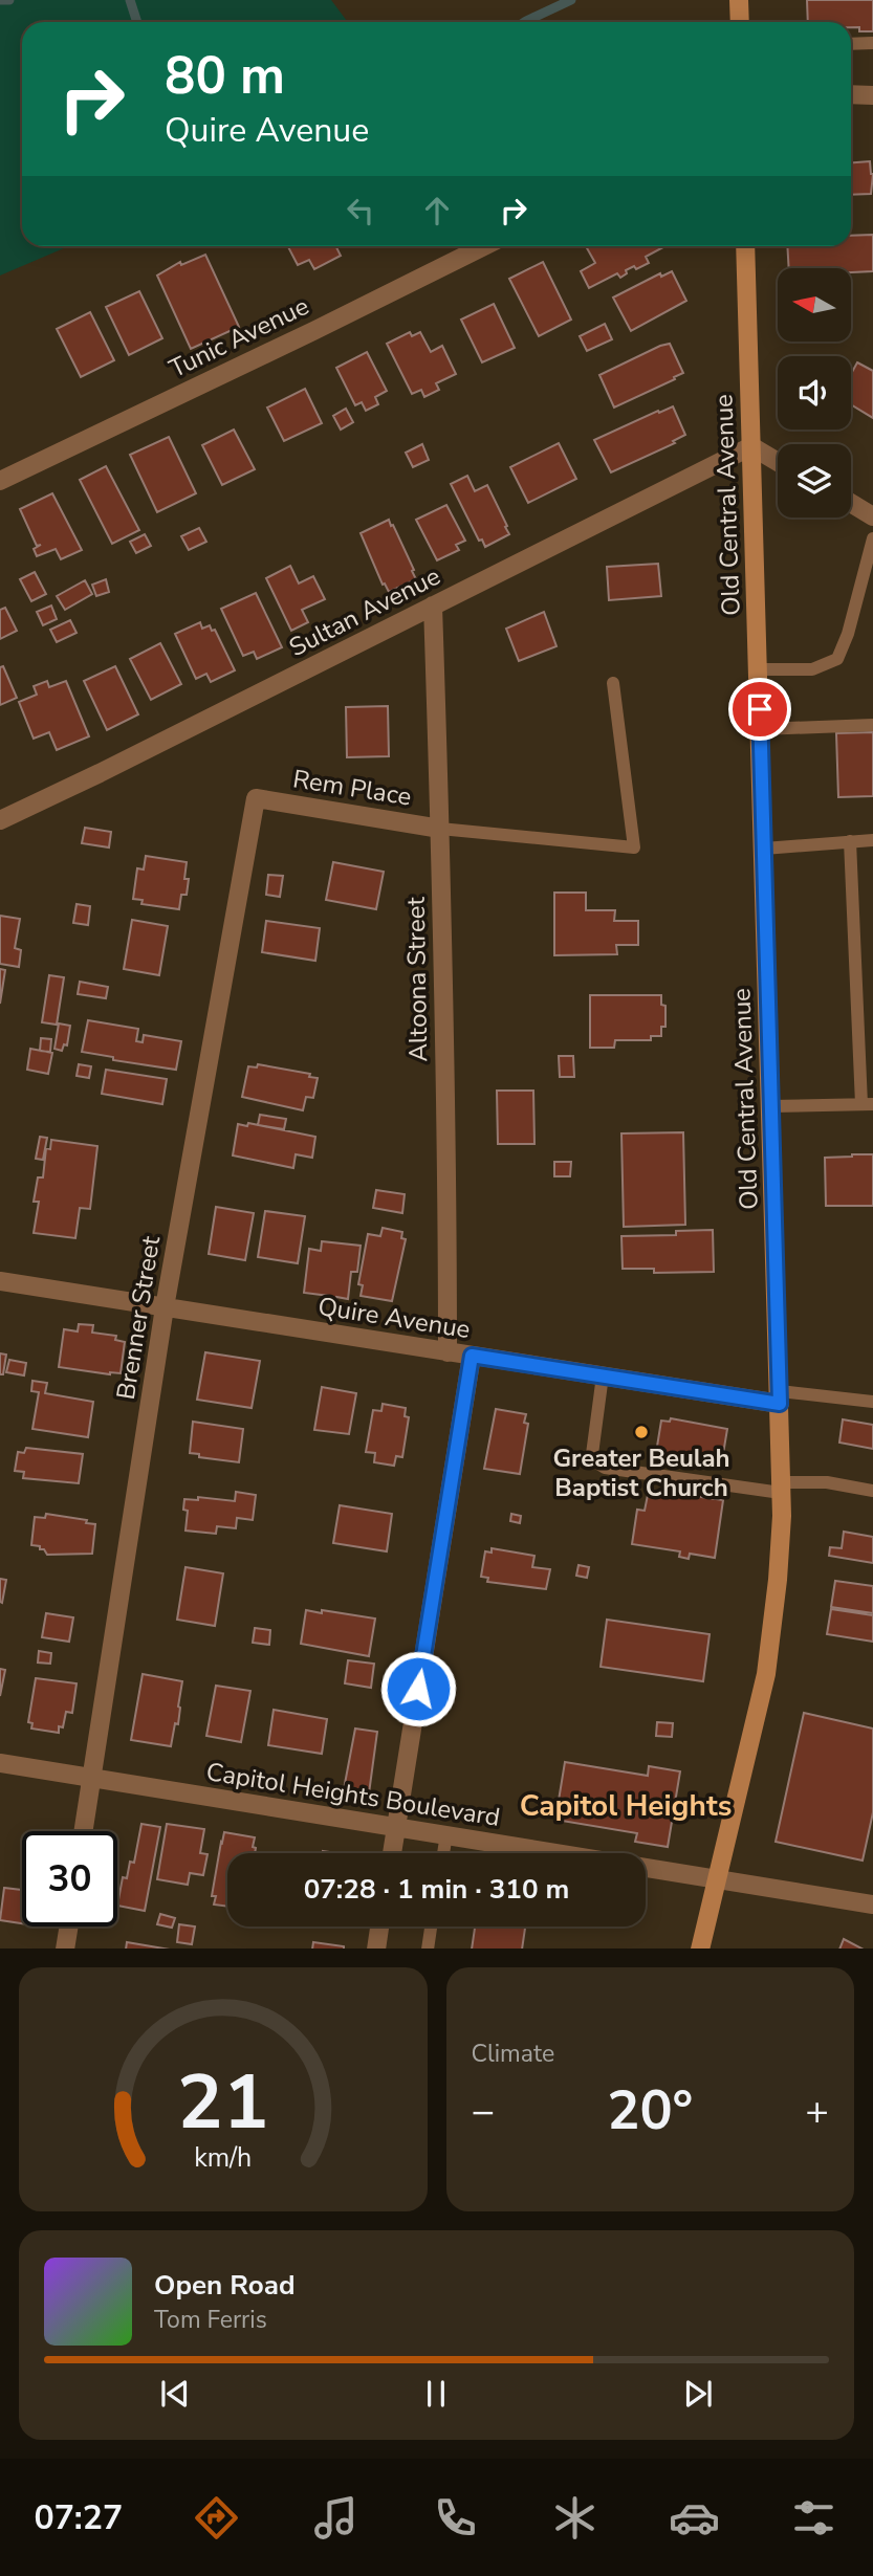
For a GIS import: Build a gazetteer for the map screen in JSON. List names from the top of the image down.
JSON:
{
  "streets": {
    "main road": ["Old Central Avenue"],
    "street": [
      "Tunic Avenue",
      "Sultan Avenue",
      "Rem Place",
      "Altoona Street",
      "Brenner Street",
      "Quire Avenue",
      "Capitol Heights Boulevard"
    ]
  },
  "crossings": [
    ["Old Central Avenue", "Sultan Avenue"],
    ["Old Central Avenue", "Quire Avenue"],
    ["Old Central Avenue", "Capitol Heights Boulevard"],
    ["Sultan Avenue", "Altoona Street"],
    ["Rem Place", "Altoona Street"],
    ["Rem Place", "Brenner Street"],
    ["Altoona Street", "Quire Avenue"],
    ["Brenner Street", "Quire Avenue"],
    ["Brenner Street", "Capitol Heights Boulevard"]
  ],
  "districts": ["Capitol Heights"],
  "places": ["Greater Beulah Baptist Church"],
  "north": "left",
  "page": {
    "turn": ["80 m", "Quire Avenue"],
    "limit": "30",
    "trip": "07:28 · 1 min · 310 m",
    "tile": "Climate",
    "heat": ["−", "20°", "+"],
    "song": ["Open Road", "Tom Ferris"],
    "tabs": "07:27",
    "gauge": ["21", "km/h"]
  }
}
